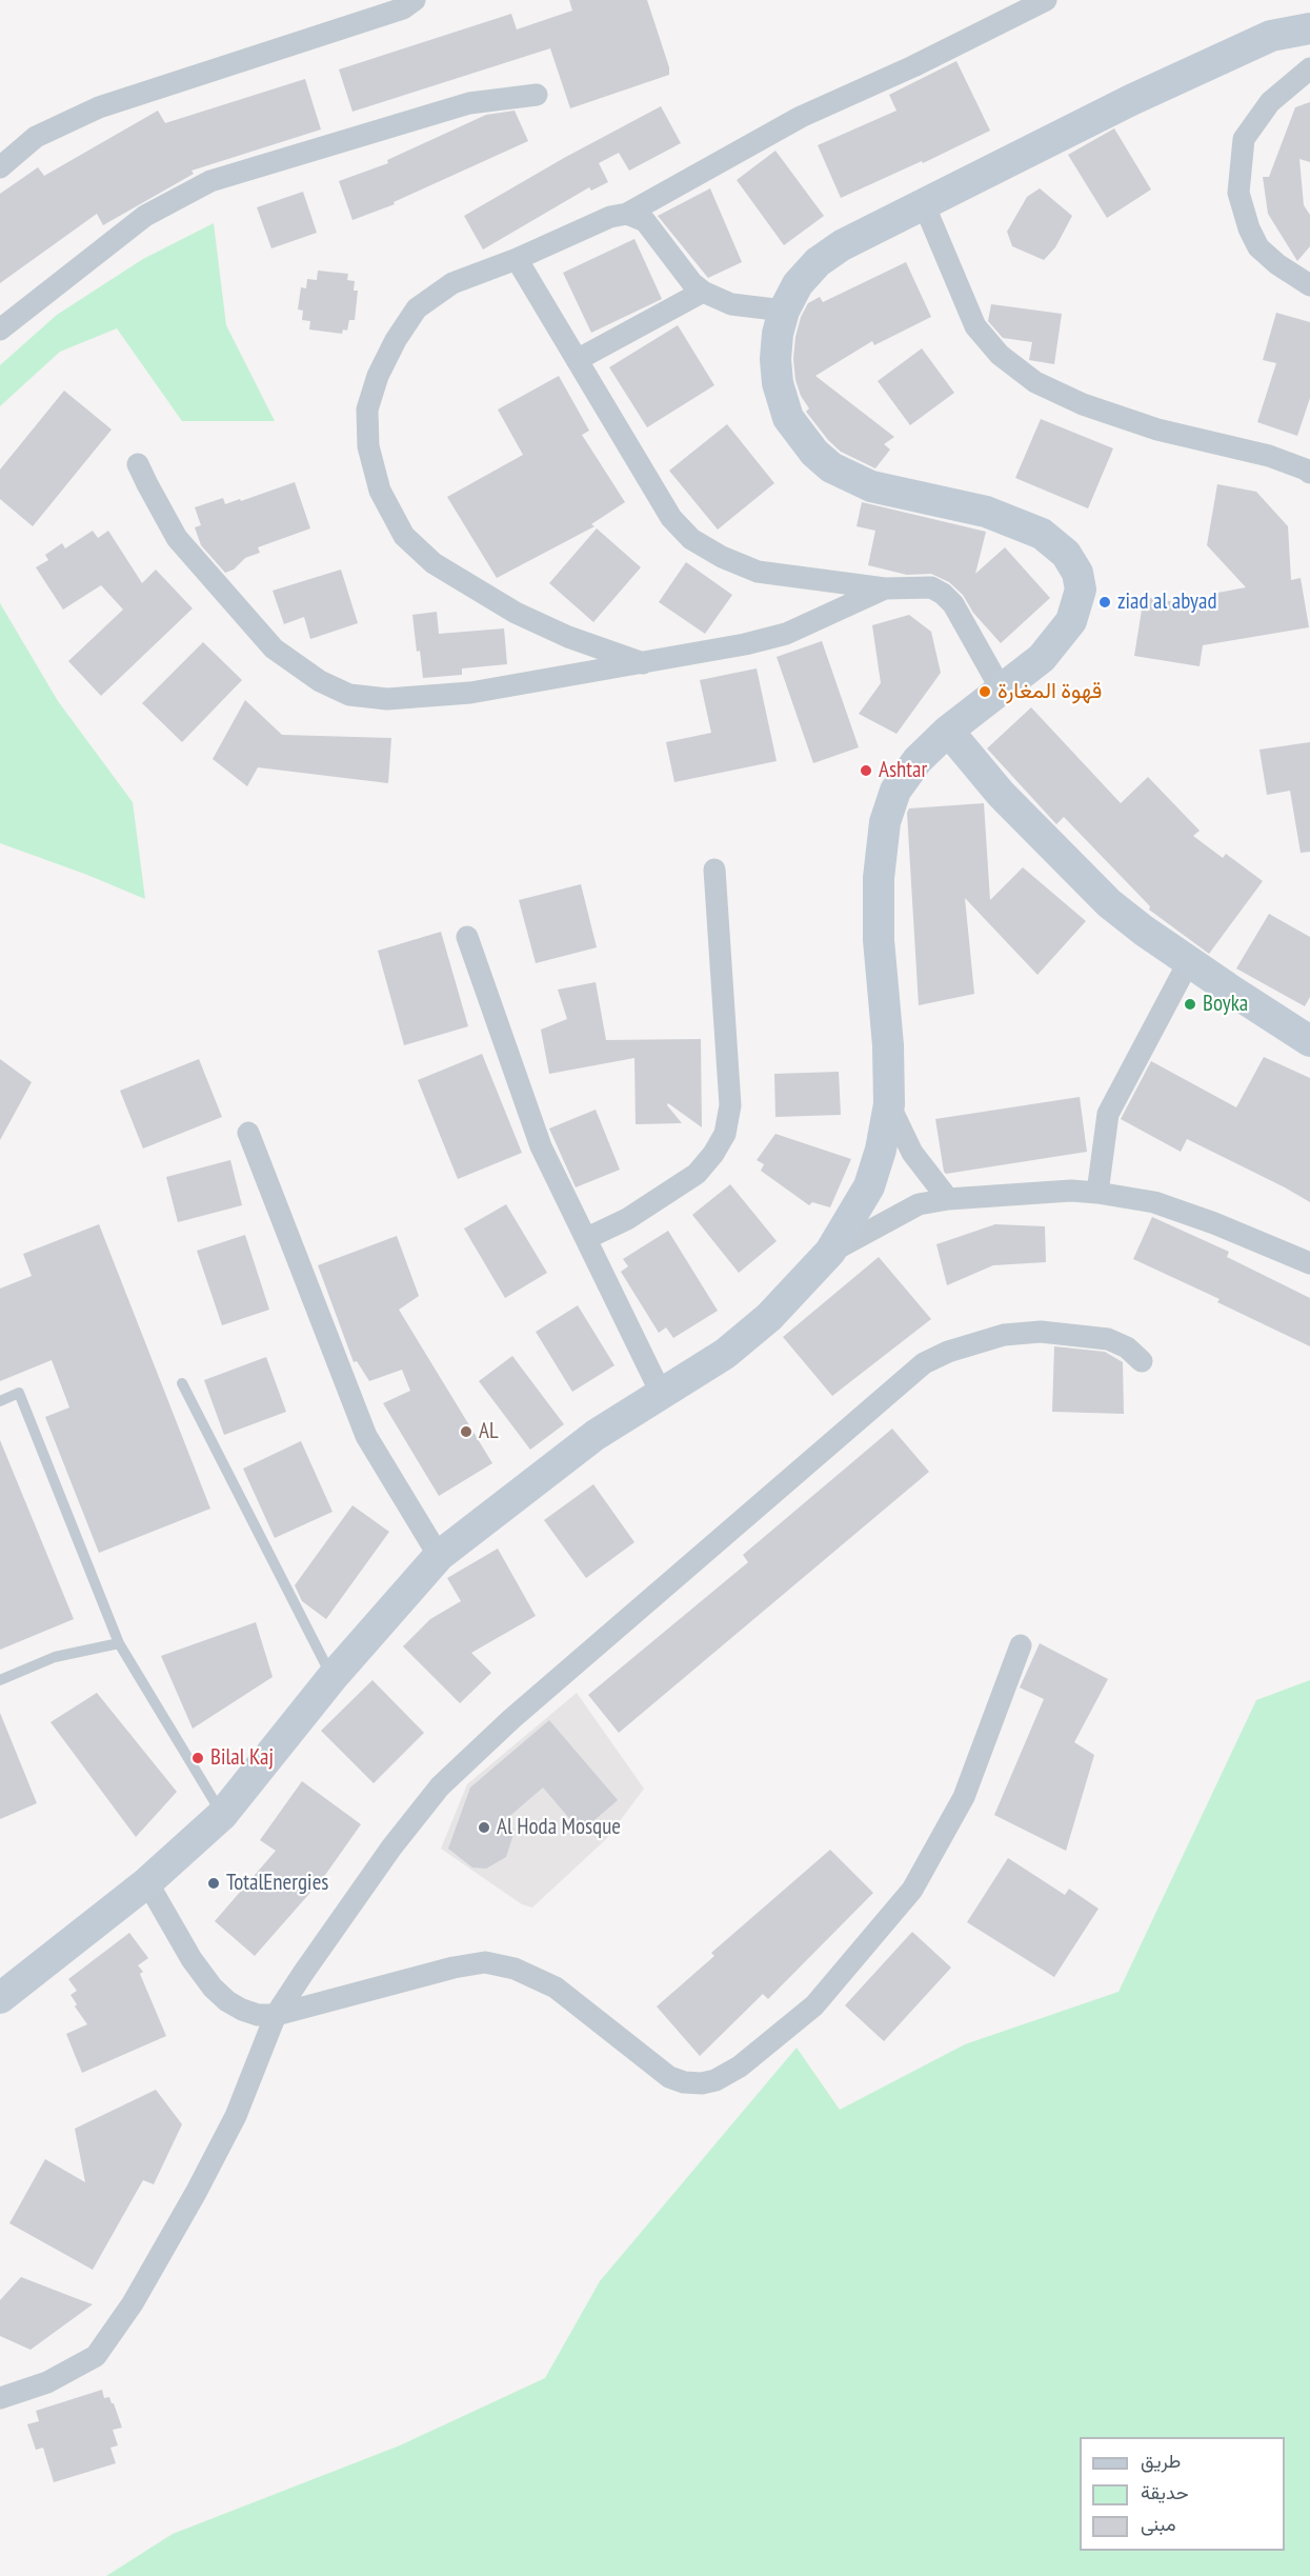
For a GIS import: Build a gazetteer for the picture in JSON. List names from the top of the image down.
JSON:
{
  "places": [
    "ziad al abyad",
    "قهوة المغارة",
    "Ashtar",
    "Boyka",
    "AL",
    "Bilal Kaj",
    "Al Hoda Mosque",
    "TotalEnergies"
  ],
  "legend": ["طريق", "حديقة", "مبنى"]
}
